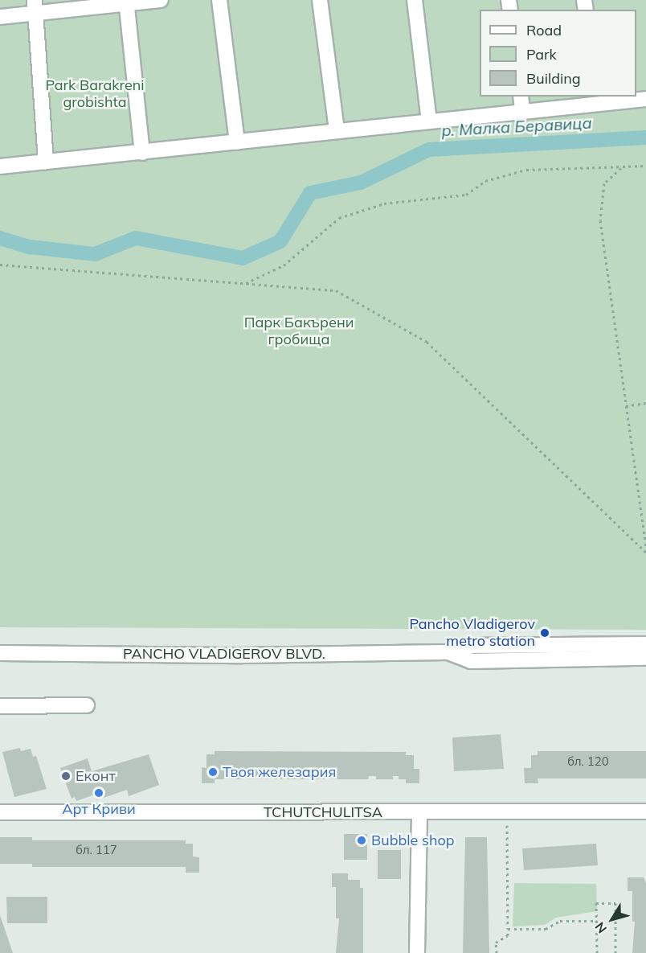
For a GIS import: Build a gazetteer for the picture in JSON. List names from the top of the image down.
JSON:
{
  "streets": {
    "street": ["PANCHO VLADIGEROV BLVD.", "TCHUTCHULITSA"]
  },
  "water": ["р. Малка Беравица"],
  "parks": ["Park Barakreni grobishta", "Парк Бакърени гробища"],
  "places": [
    "Pancho Vladigerov metro station",
    "Твоя железария",
    "Еконт",
    "Арт Криви",
    "Bubble shop"
  ],
  "house_numbers": ["бл. 120", "бл. 117"],
  "legend": ["Road", "Park", "Building"],
  "north": "bottom left"
}
